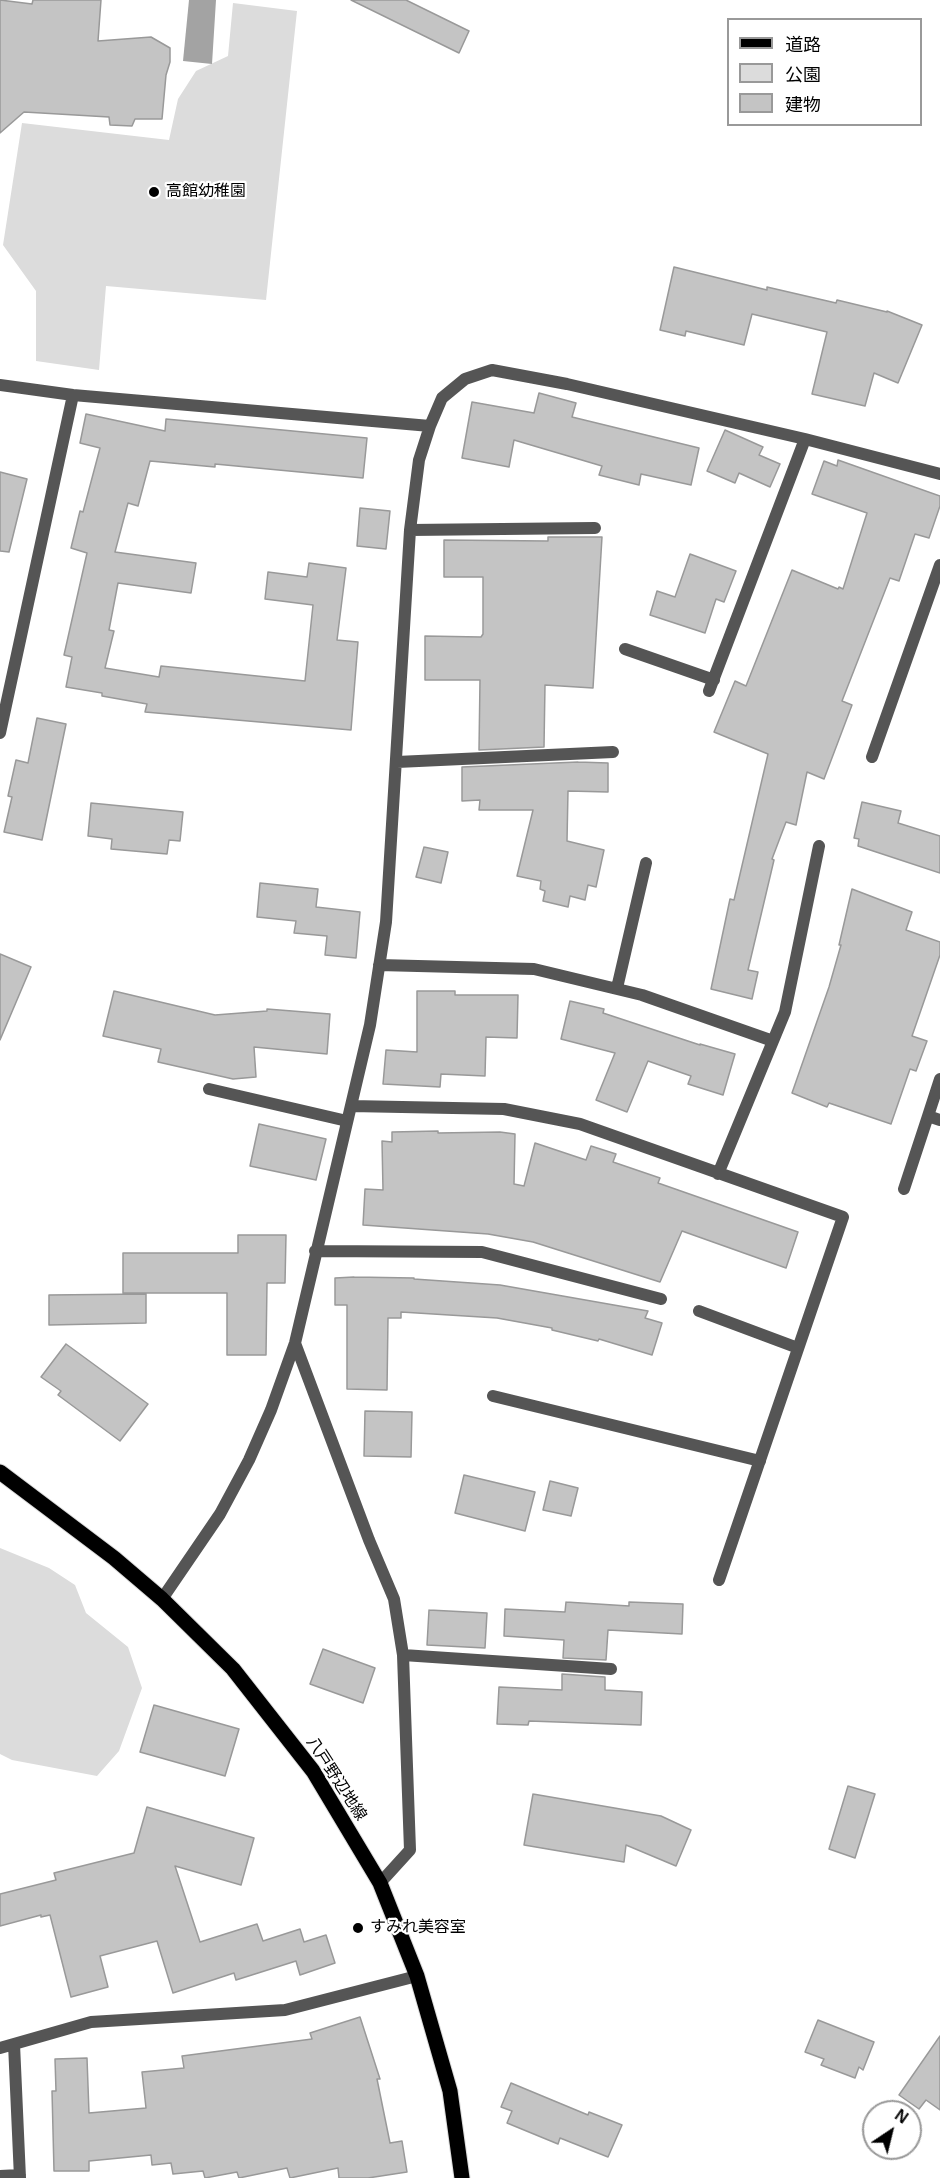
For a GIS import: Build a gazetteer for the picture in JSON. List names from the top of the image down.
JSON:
{
  "streets": {
    "main road": ["八戸野辺地線"]
  },
  "places": ["高館幼稚園", "すみれ美容室"],
  "legend": ["道路", "公園", "建物"],
  "north": "top right"
}
